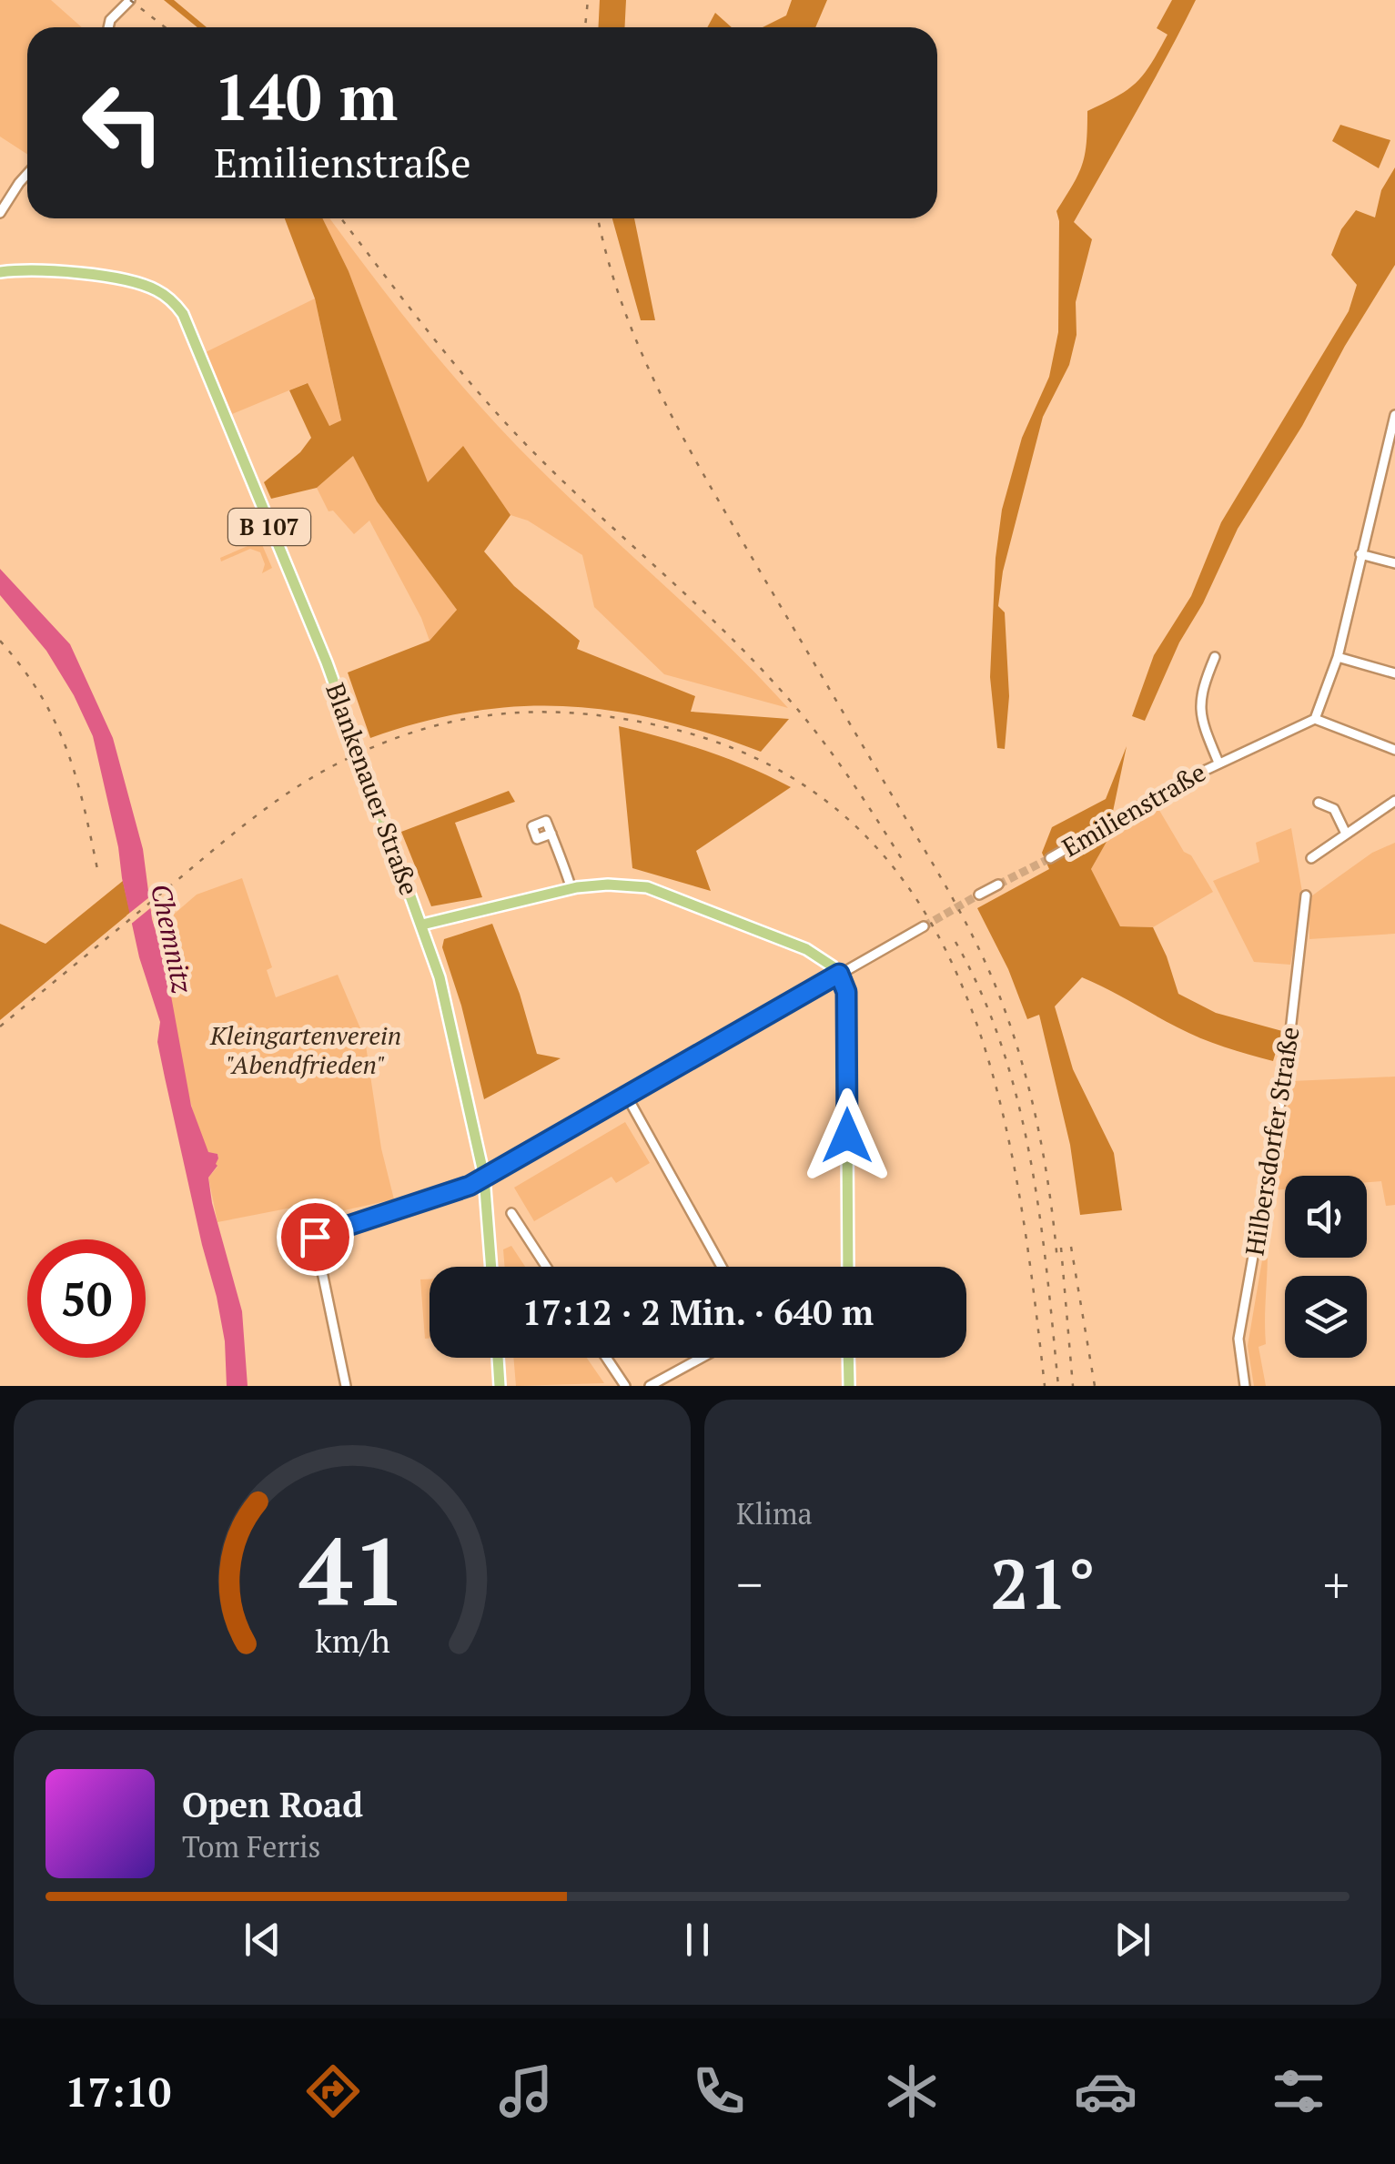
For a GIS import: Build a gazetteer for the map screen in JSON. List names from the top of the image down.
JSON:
{
  "streets": {
    "main road": ["B 107", "Blankenauer Straße"],
    "street": ["Emilienstraße", "Hilbersdorfer Straße"]
  },
  "water": ["Chemnitz"],
  "parks": ["Kleingartenverein \"Abendfrieden\""],
  "page": {
    "turn": ["140 m", "Emilienstraße"],
    "limit": "50",
    "trip": "17:12 · 2 Min. · 640 m",
    "tile": "Klima",
    "heat": ["−", "21°", "+"],
    "song": ["Open Road", "Tom Ferris"],
    "tabs": "17:10",
    "gauge": ["41", "km/h"]
  }
}
